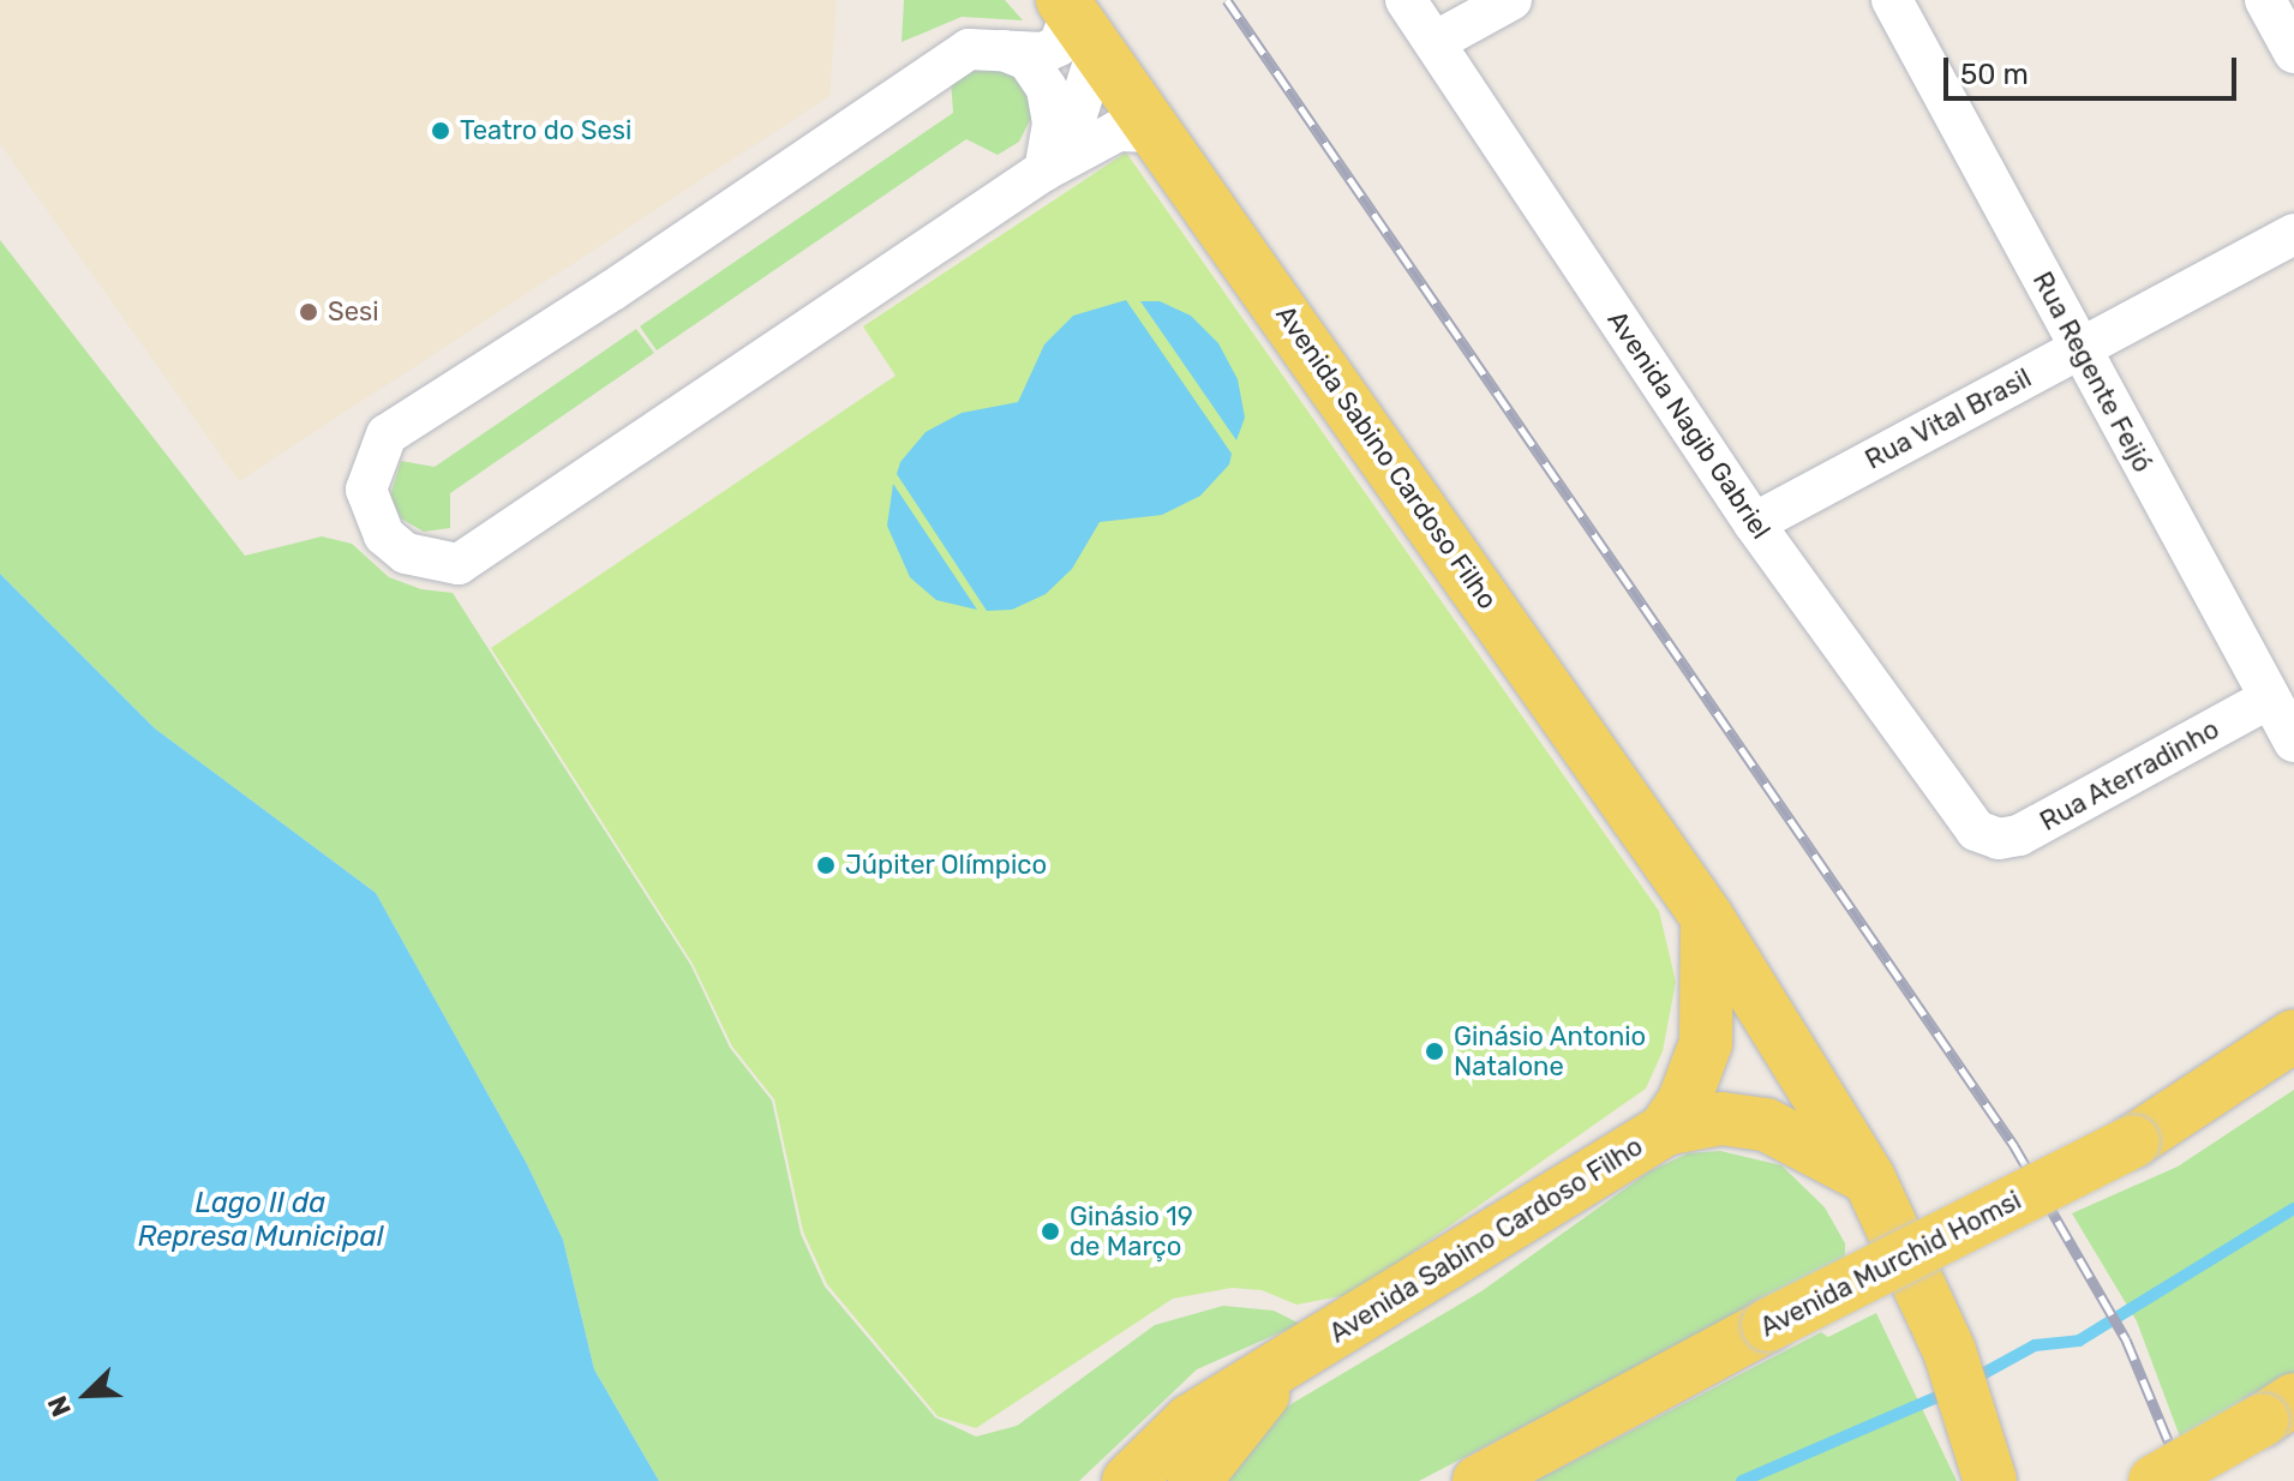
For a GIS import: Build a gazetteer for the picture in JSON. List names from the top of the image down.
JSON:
{
  "streets": {
    "main road": ["Avenida Sabino Cardoso Filho", "Avenida Murchid Homsi"],
    "street": [
      "Rua Regente Feijó",
      "Rua Vital Brasil",
      "Avenida Nagib Gabriel",
      "Rua Aterradinho"
    ]
  },
  "crossings": [
    ["Rua Regente Feijó", "Rua Vital Brasil"],
    ["Rua Regente Feijó", "Rua Aterradinho"],
    ["Rua Vital Brasil", "Avenida Nagib Gabriel"],
    ["Avenida Nagib Gabriel", "Rua Aterradinho"]
  ],
  "water": ["Lago II da Represa Municipal"],
  "places": [
    "Teatro do Sesi",
    "Sesi",
    "Júpiter Olímpico",
    "Ginásio Antonio Natalone",
    "Ginásio 19 de Março"
  ],
  "scale_bar": "50 m",
  "north": "bottom left"
}
